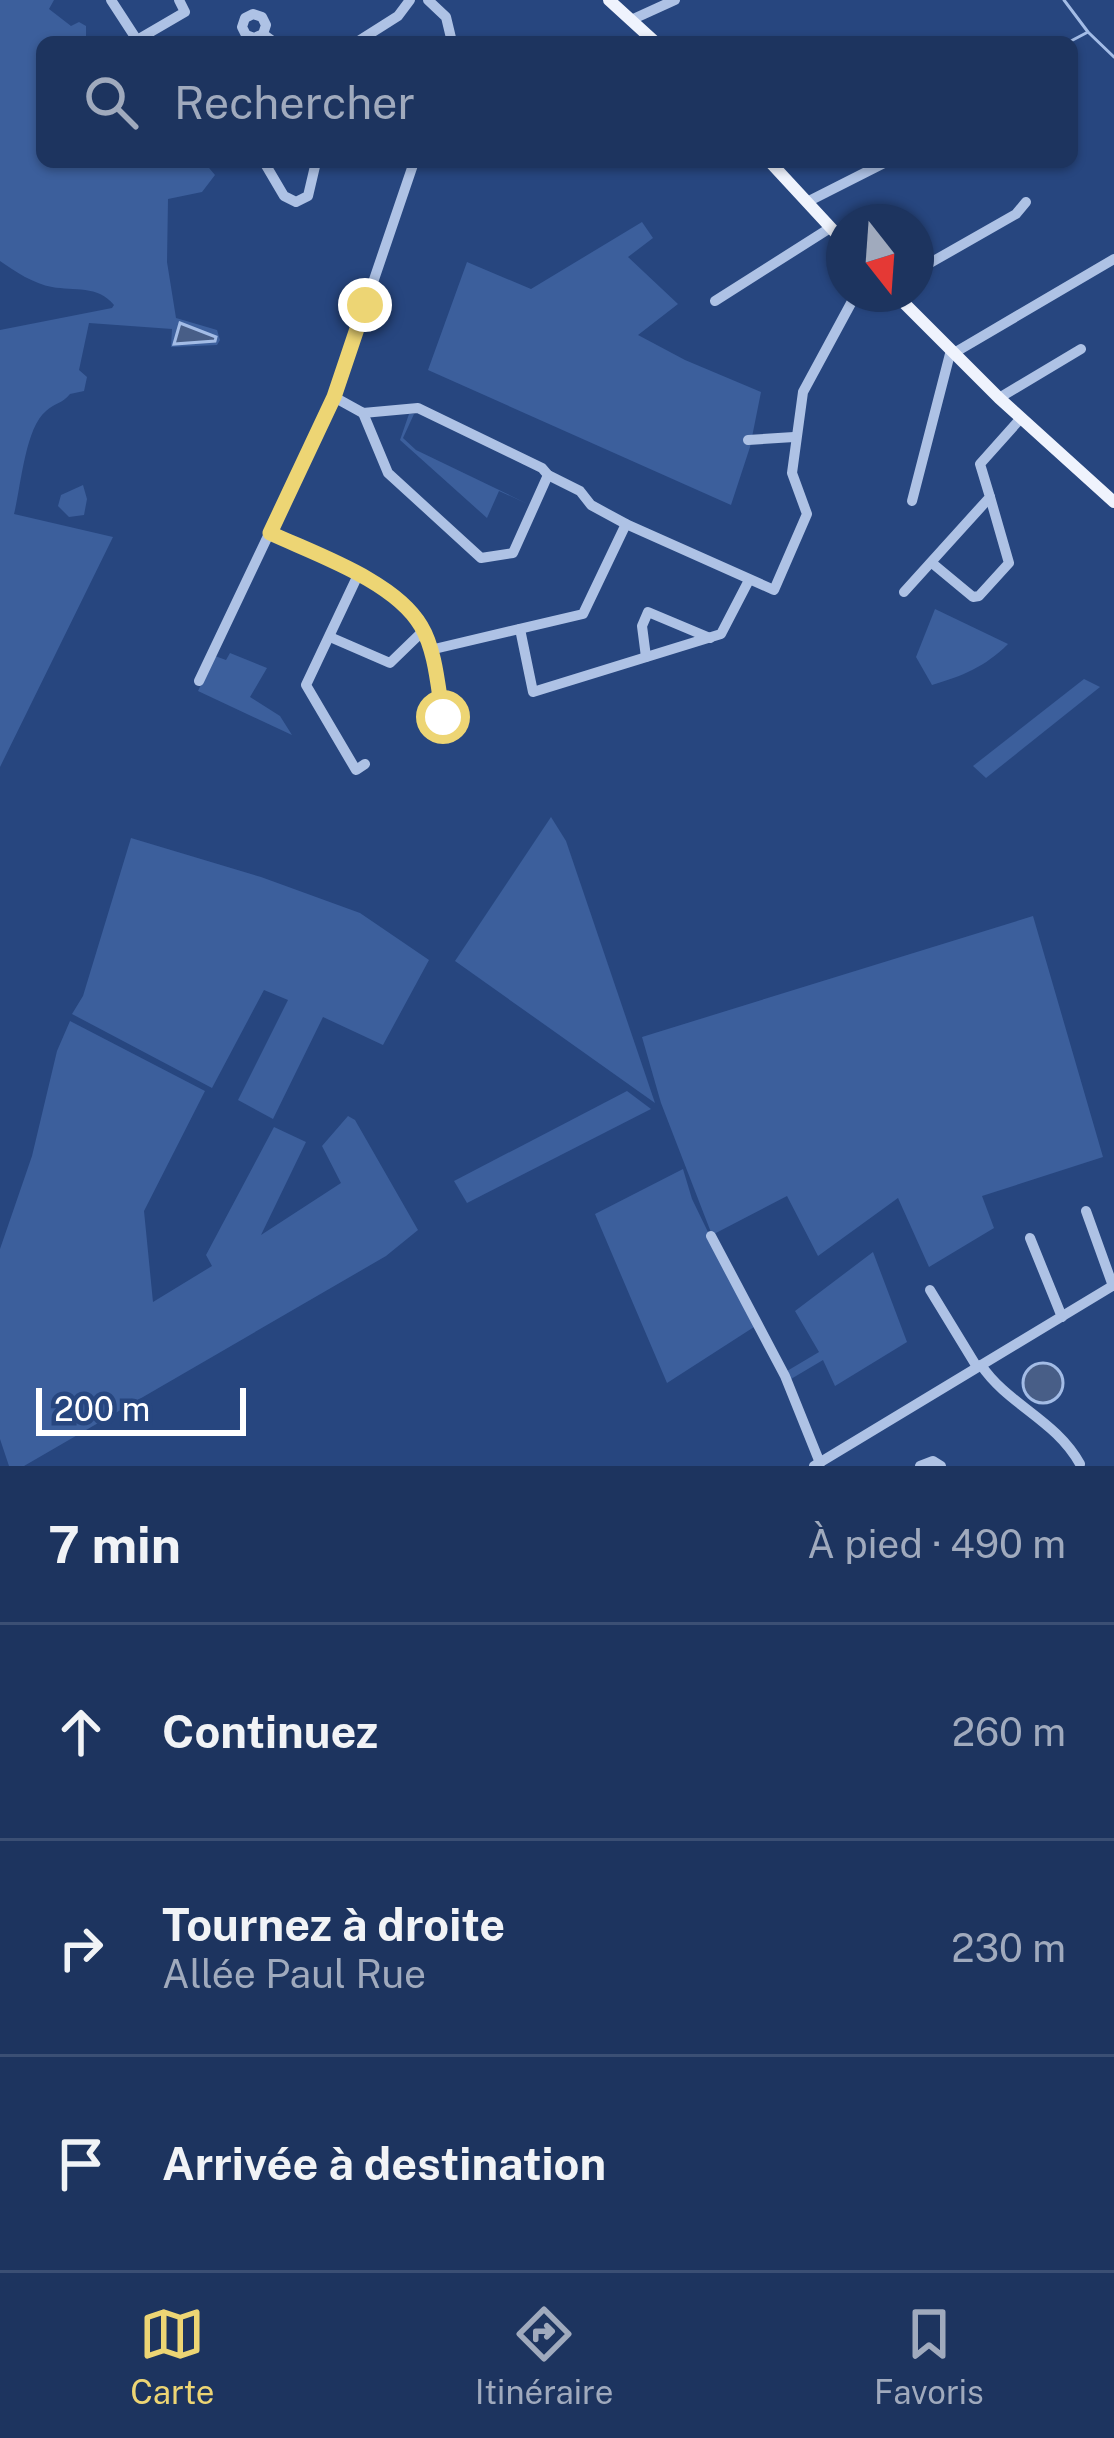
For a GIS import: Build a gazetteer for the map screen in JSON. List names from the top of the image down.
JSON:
{
  "scale_bar": "200 m",
  "north": "bottom",
  "page": {
    "search": "Rechercher",
    "scale": "200 m",
    "heading": ["7 min", "À pied · 490 m"],
    "list": [
      ["Continuez", "260 m"],
      ["Tournez à droite", "Allée Paul Rue", "230 m"],
      "Arrivée à destination"
    ],
    "nav": ["Carte", "Itinéraire", "Favoris"]
  }
}
